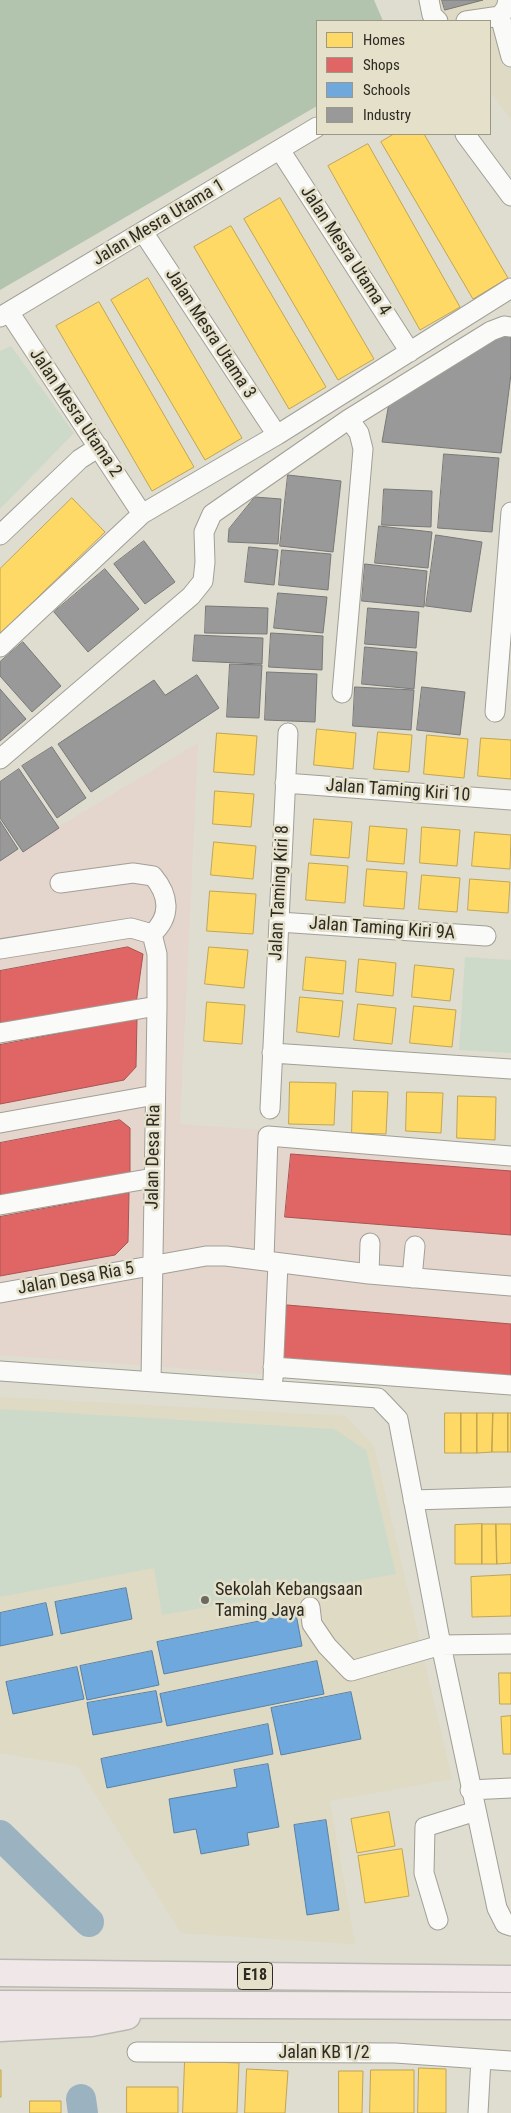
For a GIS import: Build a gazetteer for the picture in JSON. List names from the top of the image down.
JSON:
{
  "streets": {
    "highway": ["E18"],
    "street": [
      "Jalan Mesra Utama 1",
      "Jalan Mesra Utama 4",
      "Jalan Mesra Utama 3",
      "Jalan Mesra Utama 2",
      "Jalan Taming Kiri 10",
      "Jalan Taming Kiri 8",
      "Jalan Taming Kiri 9A",
      "Jalan Desa Ria",
      "Jalan Desa Ria 5",
      "Jalan KB 1/2"
    ]
  },
  "crossings": [
    ["Jalan Mesra Utama 1", "Jalan Mesra Utama 4"],
    ["Jalan Mesra Utama 1", "Jalan Mesra Utama 3"],
    ["Jalan Mesra Utama 1", "Jalan Mesra Utama 2"],
    ["Jalan Taming Kiri 10", "Jalan Taming Kiri 8"],
    ["Jalan Taming Kiri 8", "Jalan Taming Kiri 9A"],
    ["Jalan Desa Ria", "Jalan Desa Ria 5"]
  ],
  "places": ["Sekolah Kebangsaan Taming Jaya"],
  "legend": [
    "Homes",
    "Shops",
    "Schools",
    "Industry"
  ]
}
